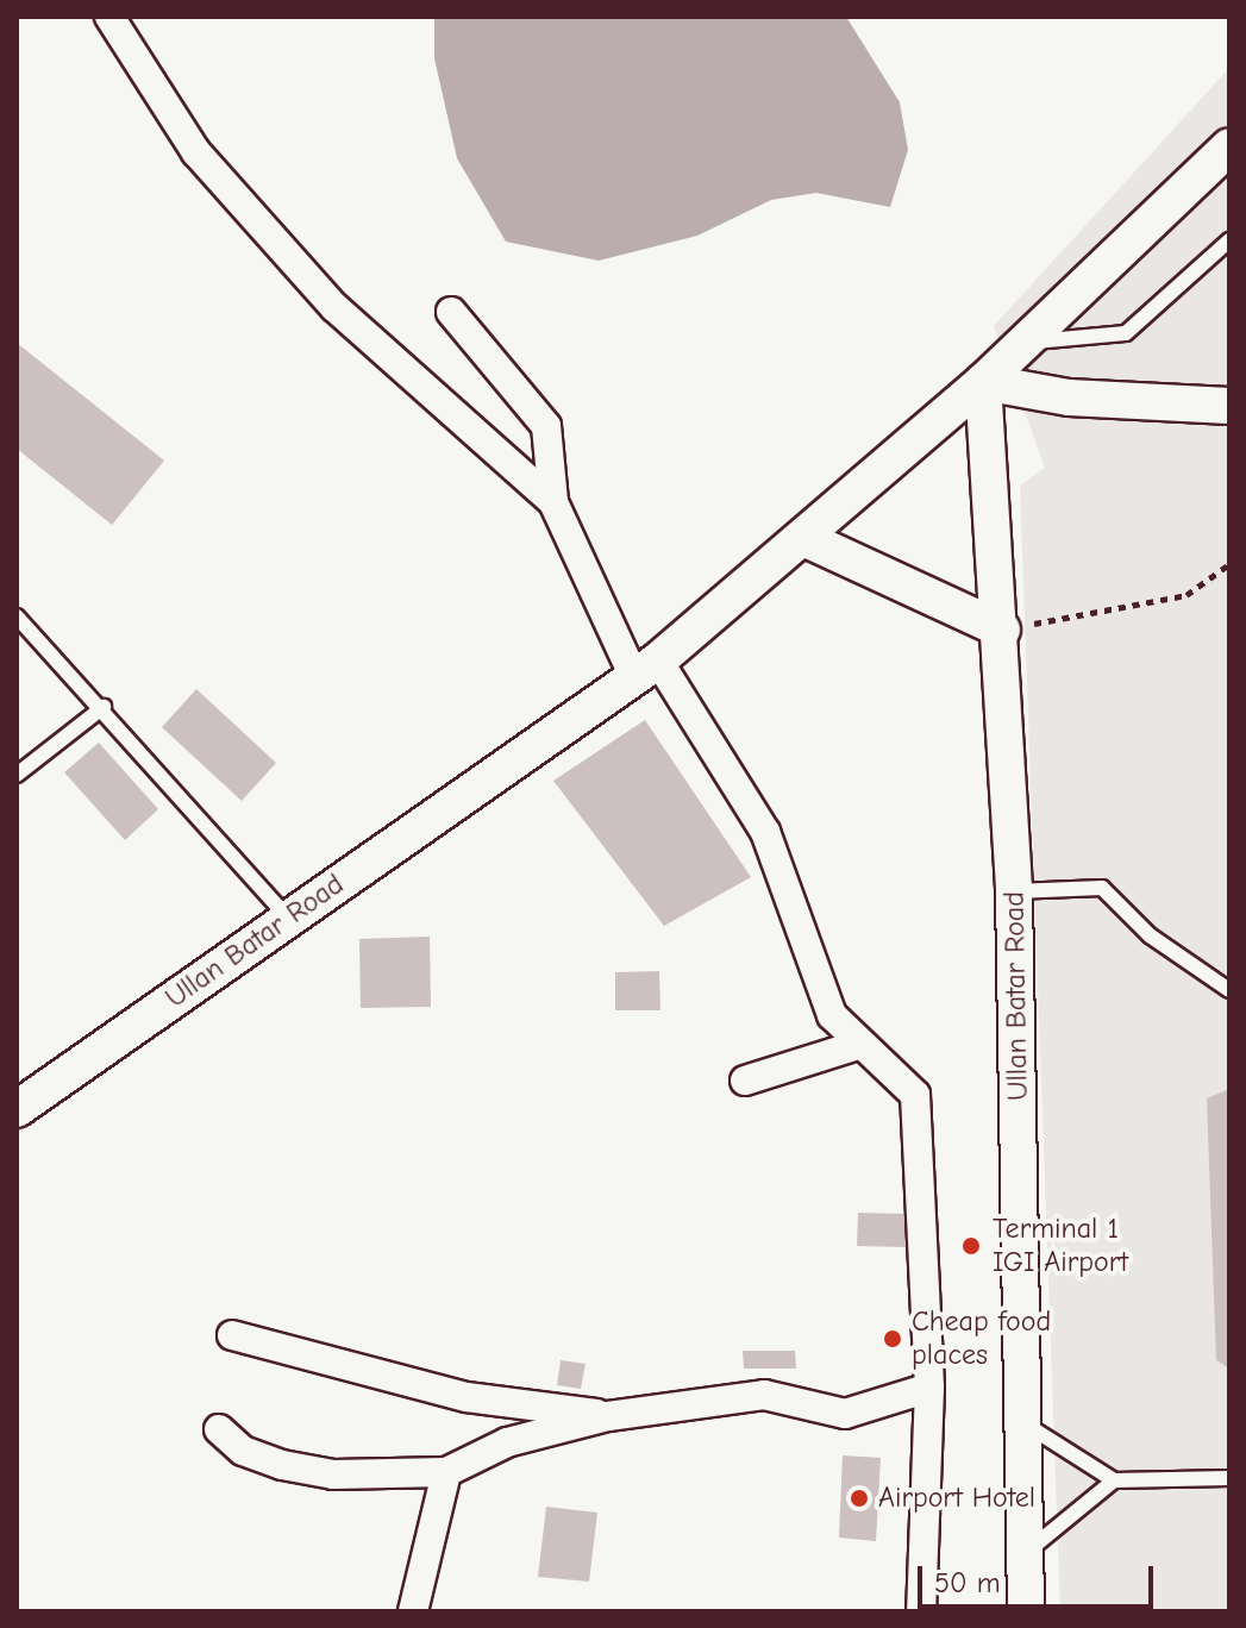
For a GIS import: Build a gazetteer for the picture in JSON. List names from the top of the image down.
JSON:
{
  "streets": {
    "street": ["Ullan Batar Road"]
  },
  "places": ["Terminal 1 IGI Airport", "Cheap food places", "Airport Hotel"],
  "scale_bar": "50 m"
}
